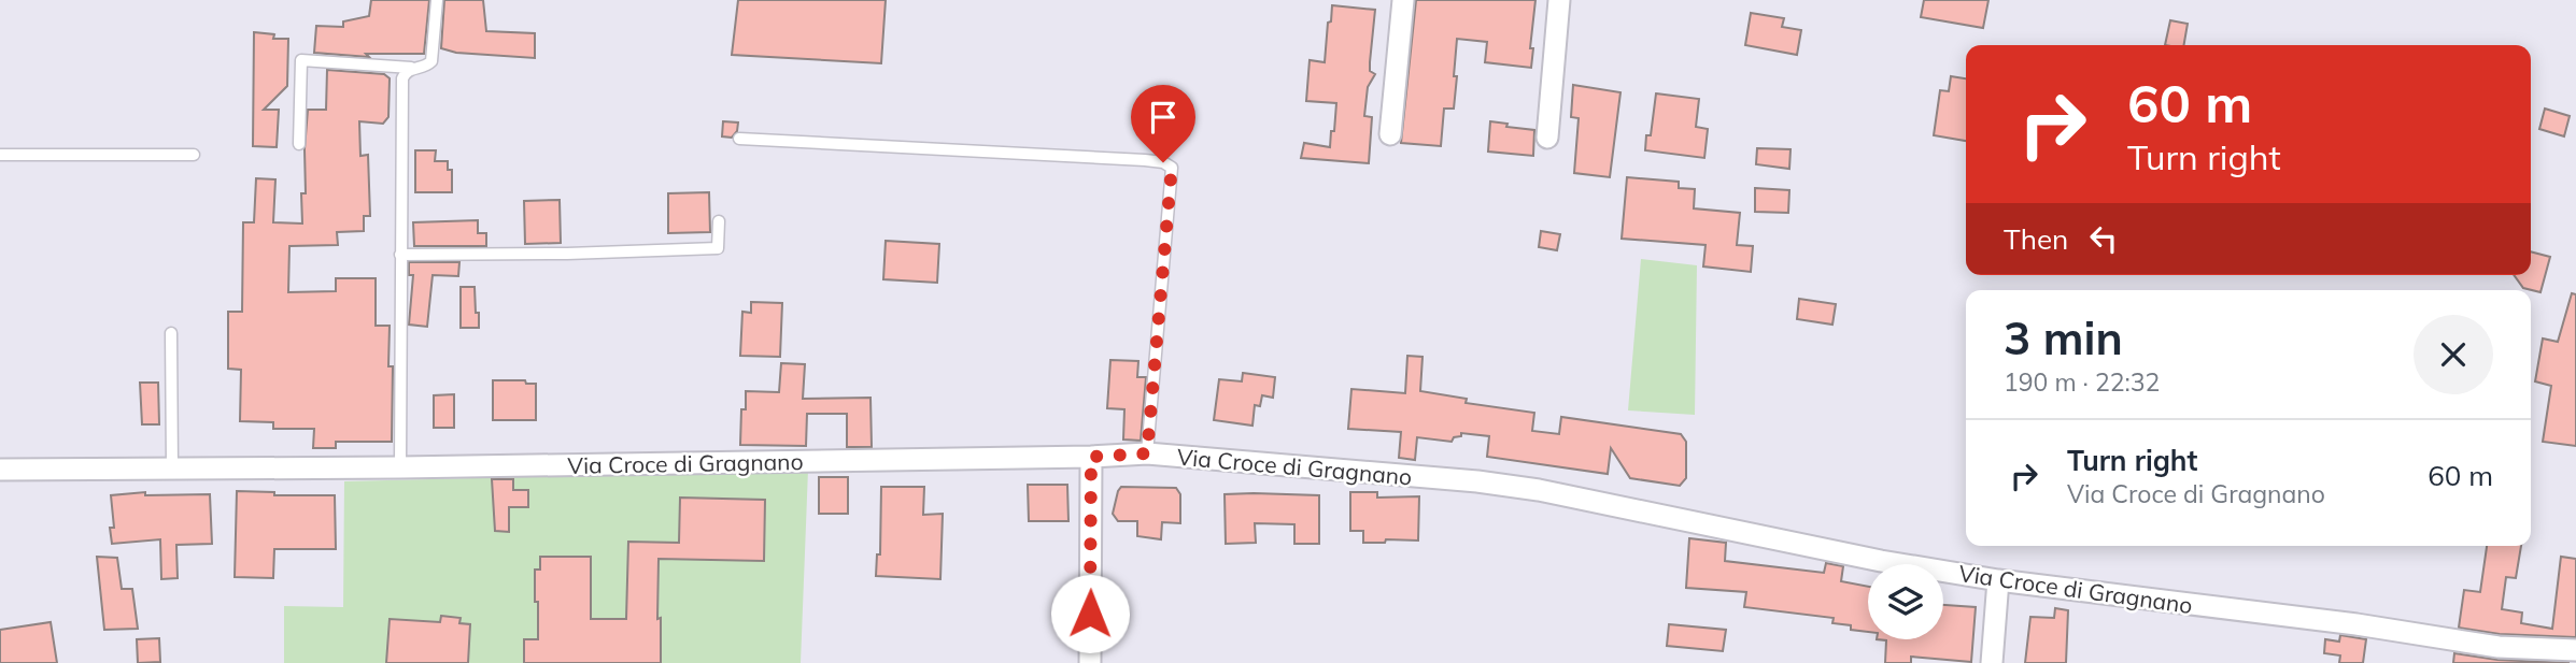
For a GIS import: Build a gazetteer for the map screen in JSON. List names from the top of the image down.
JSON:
{
  "streets": {
    "street": ["Via Croce di Gragnano"]
  },
  "page": {
    "turn": ["60 m", "Turn right"],
    "then": "Then",
    "heading": ["3 min", "190 m · 22:32"],
    "list": [
      {
        "name": "Turn right",
        "note": "Via Croce di Gragnano",
        "value": "60 m"
      }
    ]
  }
}
